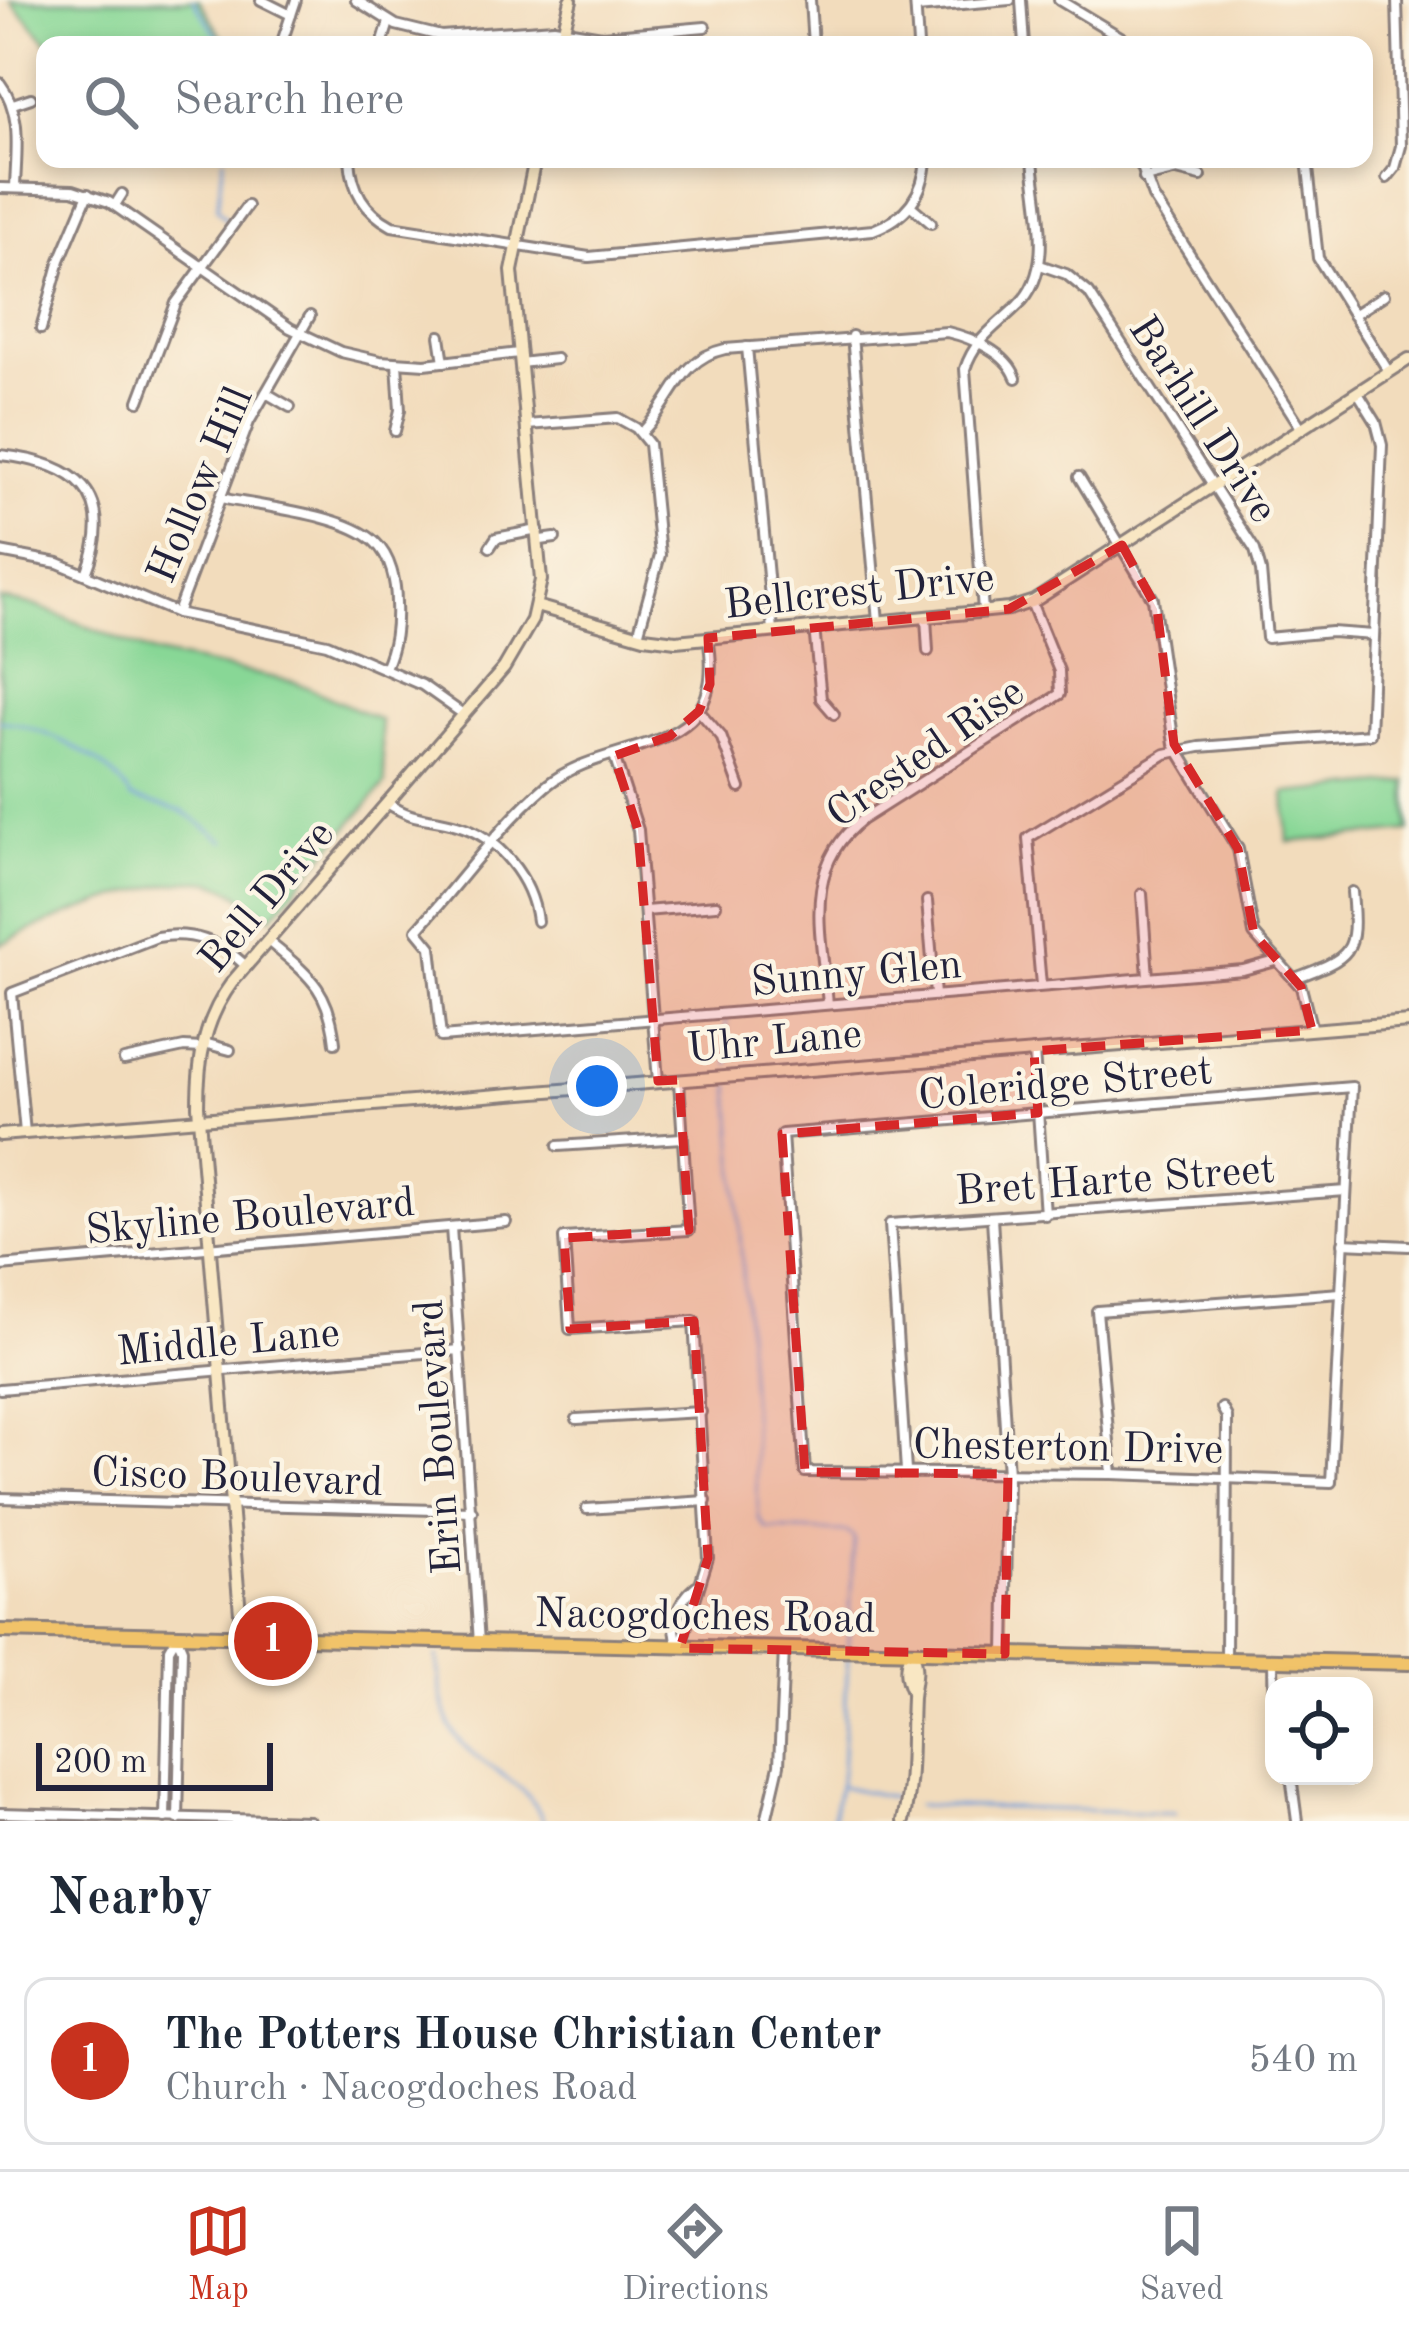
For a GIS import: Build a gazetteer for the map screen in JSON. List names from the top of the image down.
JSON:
{
  "streets": {
    "main road": ["Nacogdoches Road"],
    "street": [
      "Barhill Drive",
      "Hollow Hill",
      "Bellcrest Drive",
      "Crested Rise",
      "Bell Drive",
      "Sunny Glen",
      "Uhr Lane",
      "Coleridge Street",
      "Bret Harte Street",
      "Skyline Boulevard",
      "Middle Lane",
      "Erin Boulevard",
      "Chesterton Drive",
      "Cisco Boulevard"
    ]
  },
  "crossings": [
    ["Barhill Drive", "Bellcrest Drive"],
    ["Bellcrest Drive", "Crested Rise"],
    ["Bellcrest Drive", "Bell Drive"],
    ["Crested Rise", "Sunny Glen"],
    ["Bell Drive", "Uhr Lane"],
    ["Bell Drive", "Skyline Boulevard"],
    ["Bell Drive", "Middle Lane"],
    ["Bell Drive", "Cisco Boulevard"],
    ["Bell Drive", "Nacogdoches Road"],
    ["Coleridge Street", "Bret Harte Street"],
    ["Coleridge Street", "Chesterton Drive"],
    ["Bret Harte Street", "Chesterton Drive"],
    ["Skyline Boulevard", "Erin Boulevard"],
    ["Middle Lane", "Erin Boulevard"],
    ["Erin Boulevard", "Cisco Boulevard"],
    ["Erin Boulevard", "Nacogdoches Road"]
  ],
  "scale_bar": "200 m",
  "page": {
    "search": "Search here",
    "pins": "1",
    "scale": "200 m",
    "heading": "Nearby",
    "list": [
      {
        "mark": "1",
        "name": "The Potters House Christian Center",
        "note": "Church · Nacogdoches Road",
        "value": "540 m"
      }
    ],
    "nav": ["Map", "Directions", "Saved"]
  }
}
